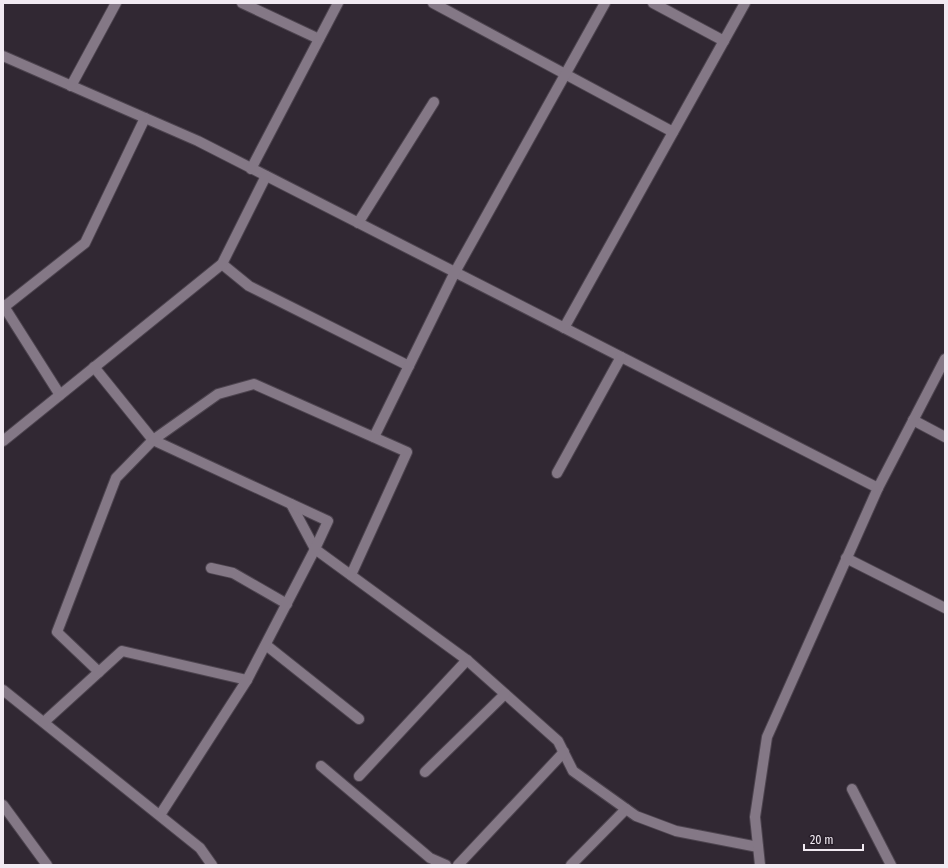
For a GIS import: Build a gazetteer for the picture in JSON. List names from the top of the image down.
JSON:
{
  "scale_bar": "20 m"
}
